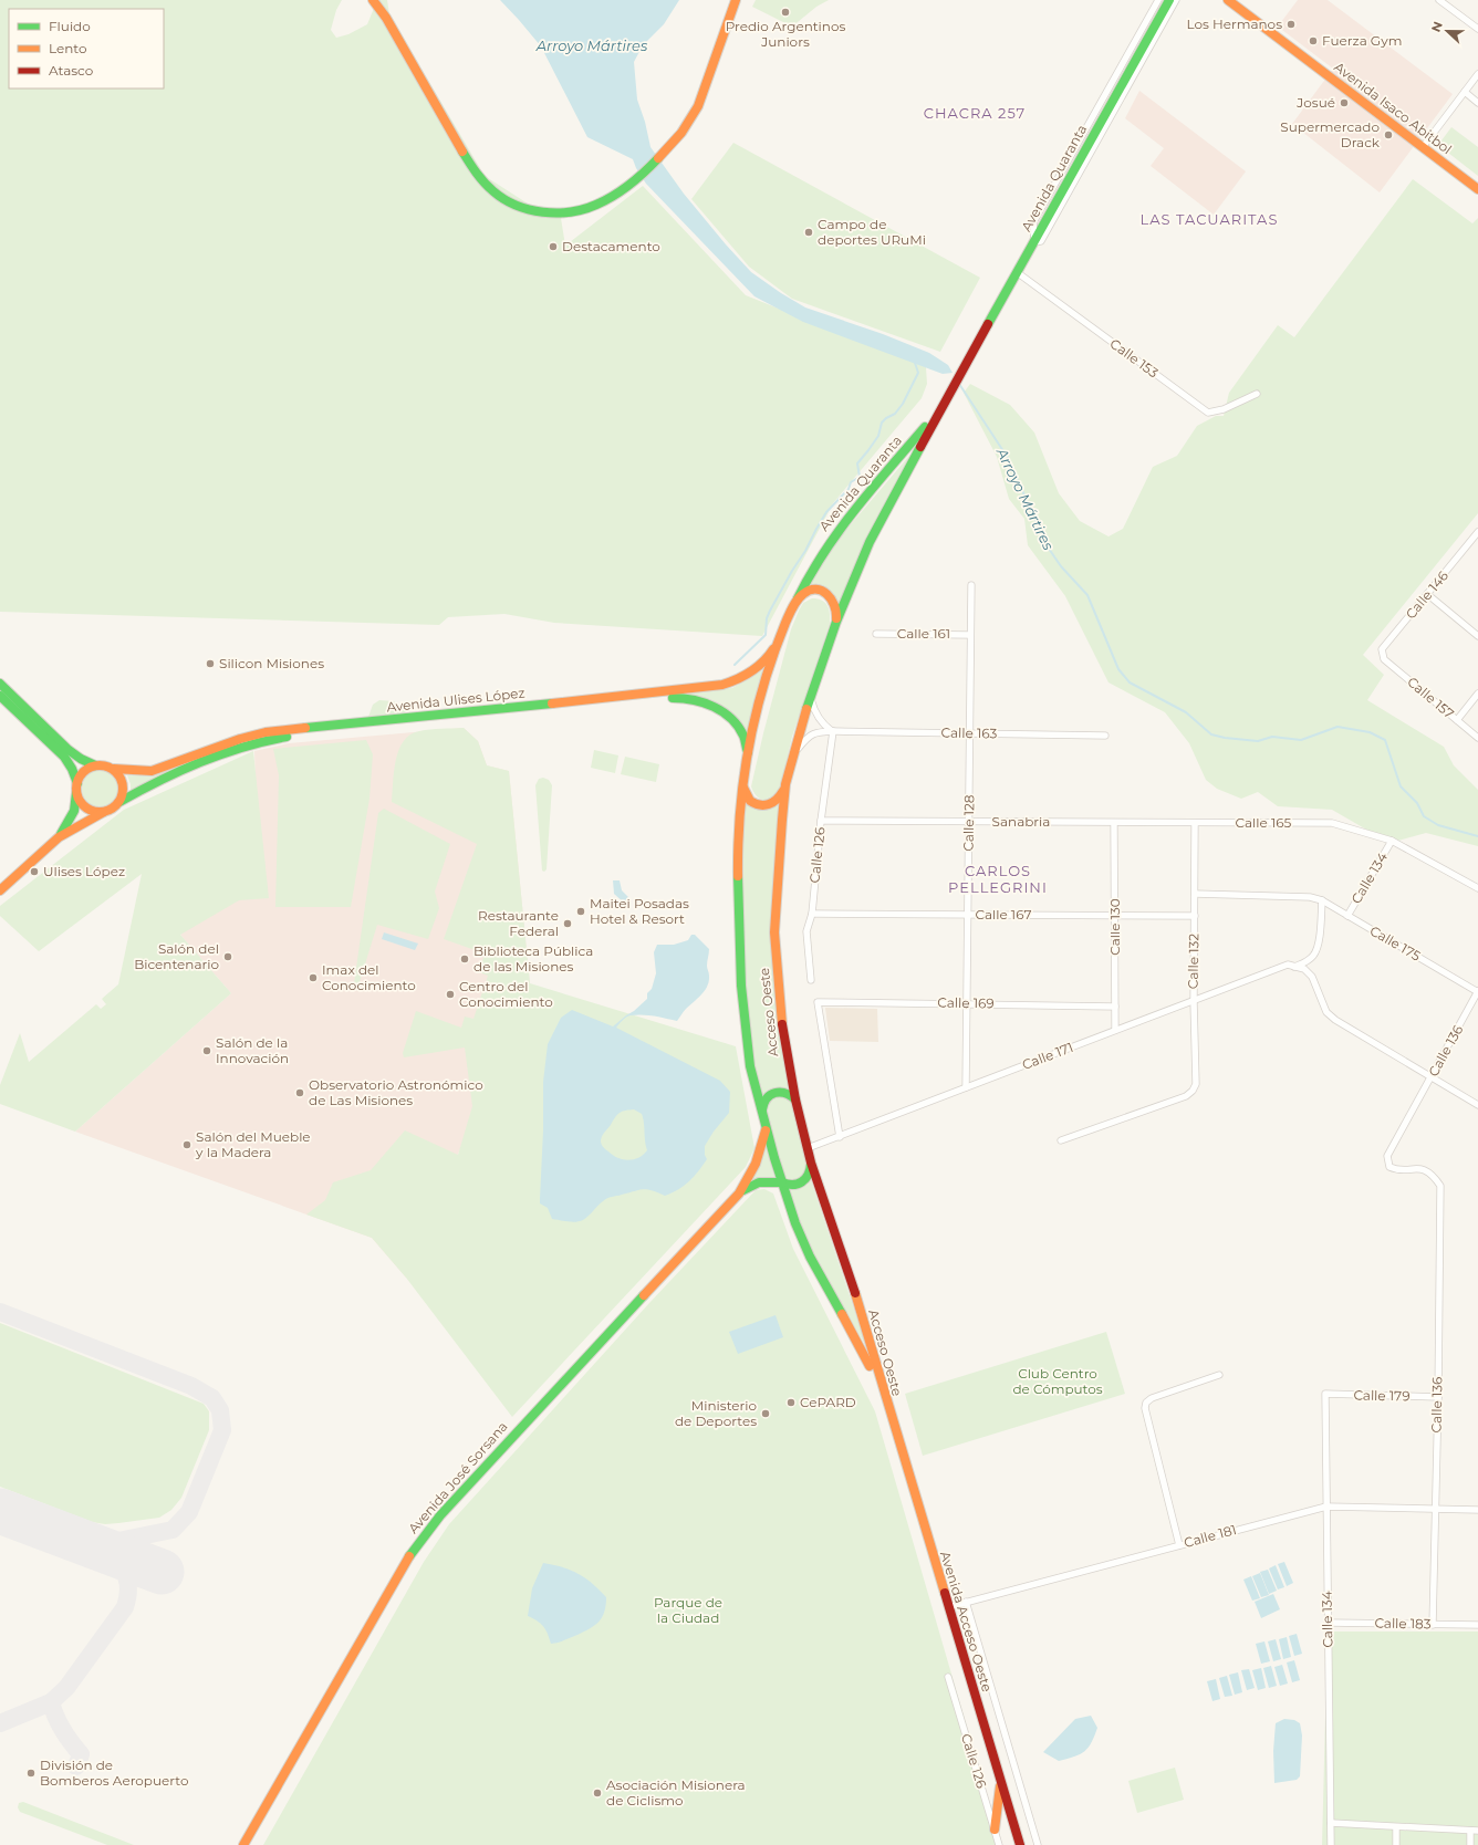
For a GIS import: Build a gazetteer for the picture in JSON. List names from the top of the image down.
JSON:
{
  "streets": {
    "main road": [
      "Avenida Isaco Abitbol",
      "Avenida Quaranta",
      "Avenida Ulises López",
      "Acceso Oeste",
      "Avenida José Sorsana",
      "Avenida Acceso Oeste"
    ],
    "street": [
      "Calle 153",
      "Calle 146",
      "Calle 161",
      "Calle 157",
      "Calle 163",
      "Sanabria",
      "Calle 128",
      "Calle 165",
      "Calle 126",
      "Calle 134",
      "Calle 167",
      "Calle 130",
      "Calle 175",
      "Calle 132",
      "Calle 169",
      "Calle 136",
      "Calle 171",
      "Calle 179",
      "Calle 181",
      "Calle 183"
    ]
  },
  "crossings": [
    ["Avenida Quaranta", "Calle 153"],
    ["Avenida Quaranta", "Avenida Ulises López"],
    ["Avenida Quaranta", "Acceso Oeste"],
    ["Calle 146", "Calle 157"],
    ["Calle 161", "Calle 128"],
    ["Avenida Ulises López", "Acceso Oeste"],
    ["Calle 163", "Calle 128"],
    ["Calle 163", "Calle 126"],
    ["Calle 163", "Acceso Oeste"],
    ["Sanabria", "Calle 128"],
    ["Sanabria", "Calle 165"],
    ["Sanabria", "Calle 126"],
    ["Sanabria", "Calle 130"],
    ["Sanabria", "Calle 132"],
    ["Calle 128", "Calle 167"],
    ["Calle 128", "Calle 169"],
    ["Calle 128", "Calle 171"],
    ["Calle 165", "Calle 134"],
    ["Calle 165", "Calle 132"],
    ["Calle 126", "Calle 167"],
    ["Calle 134", "Calle 175"],
    ["Calle 134", "Calle 179"],
    ["Calle 134", "Calle 181"],
    ["Calle 134", "Calle 183"],
    ["Calle 167", "Calle 130"],
    ["Calle 167", "Calle 132"],
    ["Calle 130", "Calle 169"],
    ["Calle 130", "Calle 171"],
    ["Calle 175", "Calle 132"],
    ["Calle 175", "Calle 136"],
    ["Calle 132", "Calle 171"],
    ["Calle 169", "Calle 171"],
    ["Acceso Oeste", "Calle 171"],
    ["Acceso Oeste", "Avenida José Sorsana"],
    ["Acceso Oeste", "Avenida Acceso Oeste"],
    ["Calle 136", "Calle 179"],
    ["Calle 136", "Calle 181"],
    ["Calle 136", "Calle 183"],
    ["Calle 181", "Avenida Acceso Oeste"]
  ],
  "districts": ["CHACRA 257", "LAS TACUARITAS", "CARLOS PELLEGRINI"],
  "water": ["Arroyo Mártires"],
  "parks": ["Club Centro de Cómputos", "Parque de la Ciudad"],
  "places": [
    "Predio Argentinos Juniors",
    "Los Hermanos",
    "Fuerza Gym",
    "Josué",
    "Supermercado Drack",
    "Campo de deportes URuMi",
    "Destacamento",
    "Silicon Misiones",
    "Ulises López",
    "Maitei Posadas Hotel & Resort",
    "Restaurante Federal",
    "Salón del Bicentenario",
    "Biblioteca Pública de las Misiones",
    "Imax del Conocimiento",
    "Centro del Conocimiento",
    "Salón de la Innovación",
    "Observatorio Astronómico de Las Misiones",
    "Salón del Mueble y la Madera",
    "CePARD",
    "Ministerio de Deportes",
    "División de Bomberos Aeropuerto",
    "Asociación Misionera de Ciclismo"
  ],
  "legend": ["Fluido", "Lento", "Atasco"],
  "north": "left"
}
